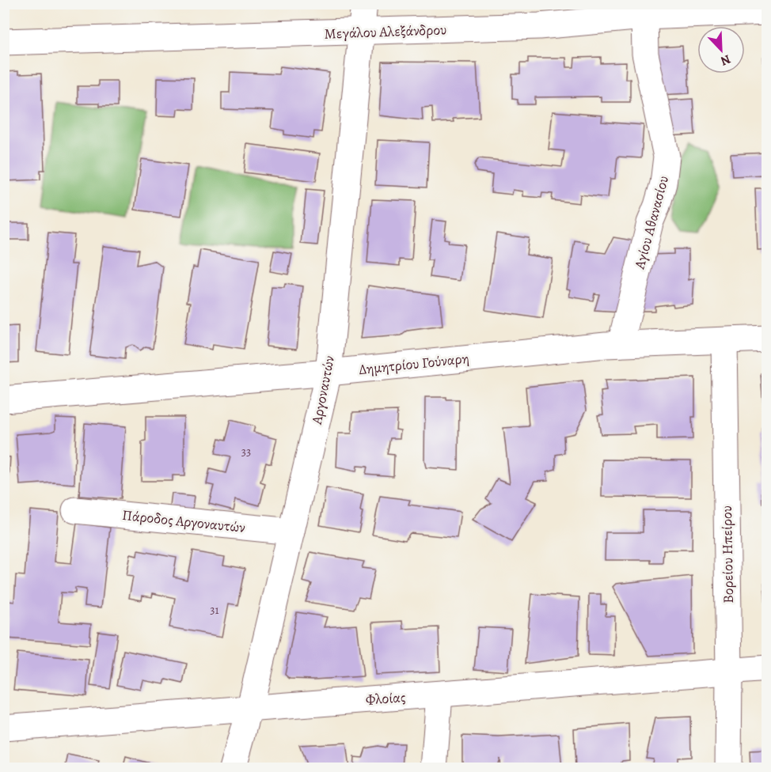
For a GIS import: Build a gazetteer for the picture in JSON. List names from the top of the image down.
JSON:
{
  "streets": {
    "street": [
      "Μεγάλου Αλεξάνδρου",
      "Αγίου Αθανασίου",
      "Δημητρίου Γούναρη",
      "Αργοναυτών",
      "Πάροδος Αργοναυτών",
      "Βορείου Ηπείρου",
      "Φλοίας"
    ]
  },
  "crossings": [
    ["Μεγάλου Αλεξάνδρου", "Αγίου Αθανασίου"],
    ["Μεγάλου Αλεξάνδρου", "Αργοναυτών"],
    ["Αγίου Αθανασίου", "Δημητρίου Γούναρη"],
    ["Δημητρίου Γούναρη", "Αργοναυτών"],
    ["Δημητρίου Γούναρη", "Βορείου Ηπείρου"],
    ["Αργοναυτών", "Πάροδος Αργοναυτών"],
    ["Αργοναυτών", "Φλοίας"],
    ["Βορείου Ηπείρου", "Φλοίας"]
  ],
  "house_numbers": ["33", "31"],
  "north": "bottom right"
}
